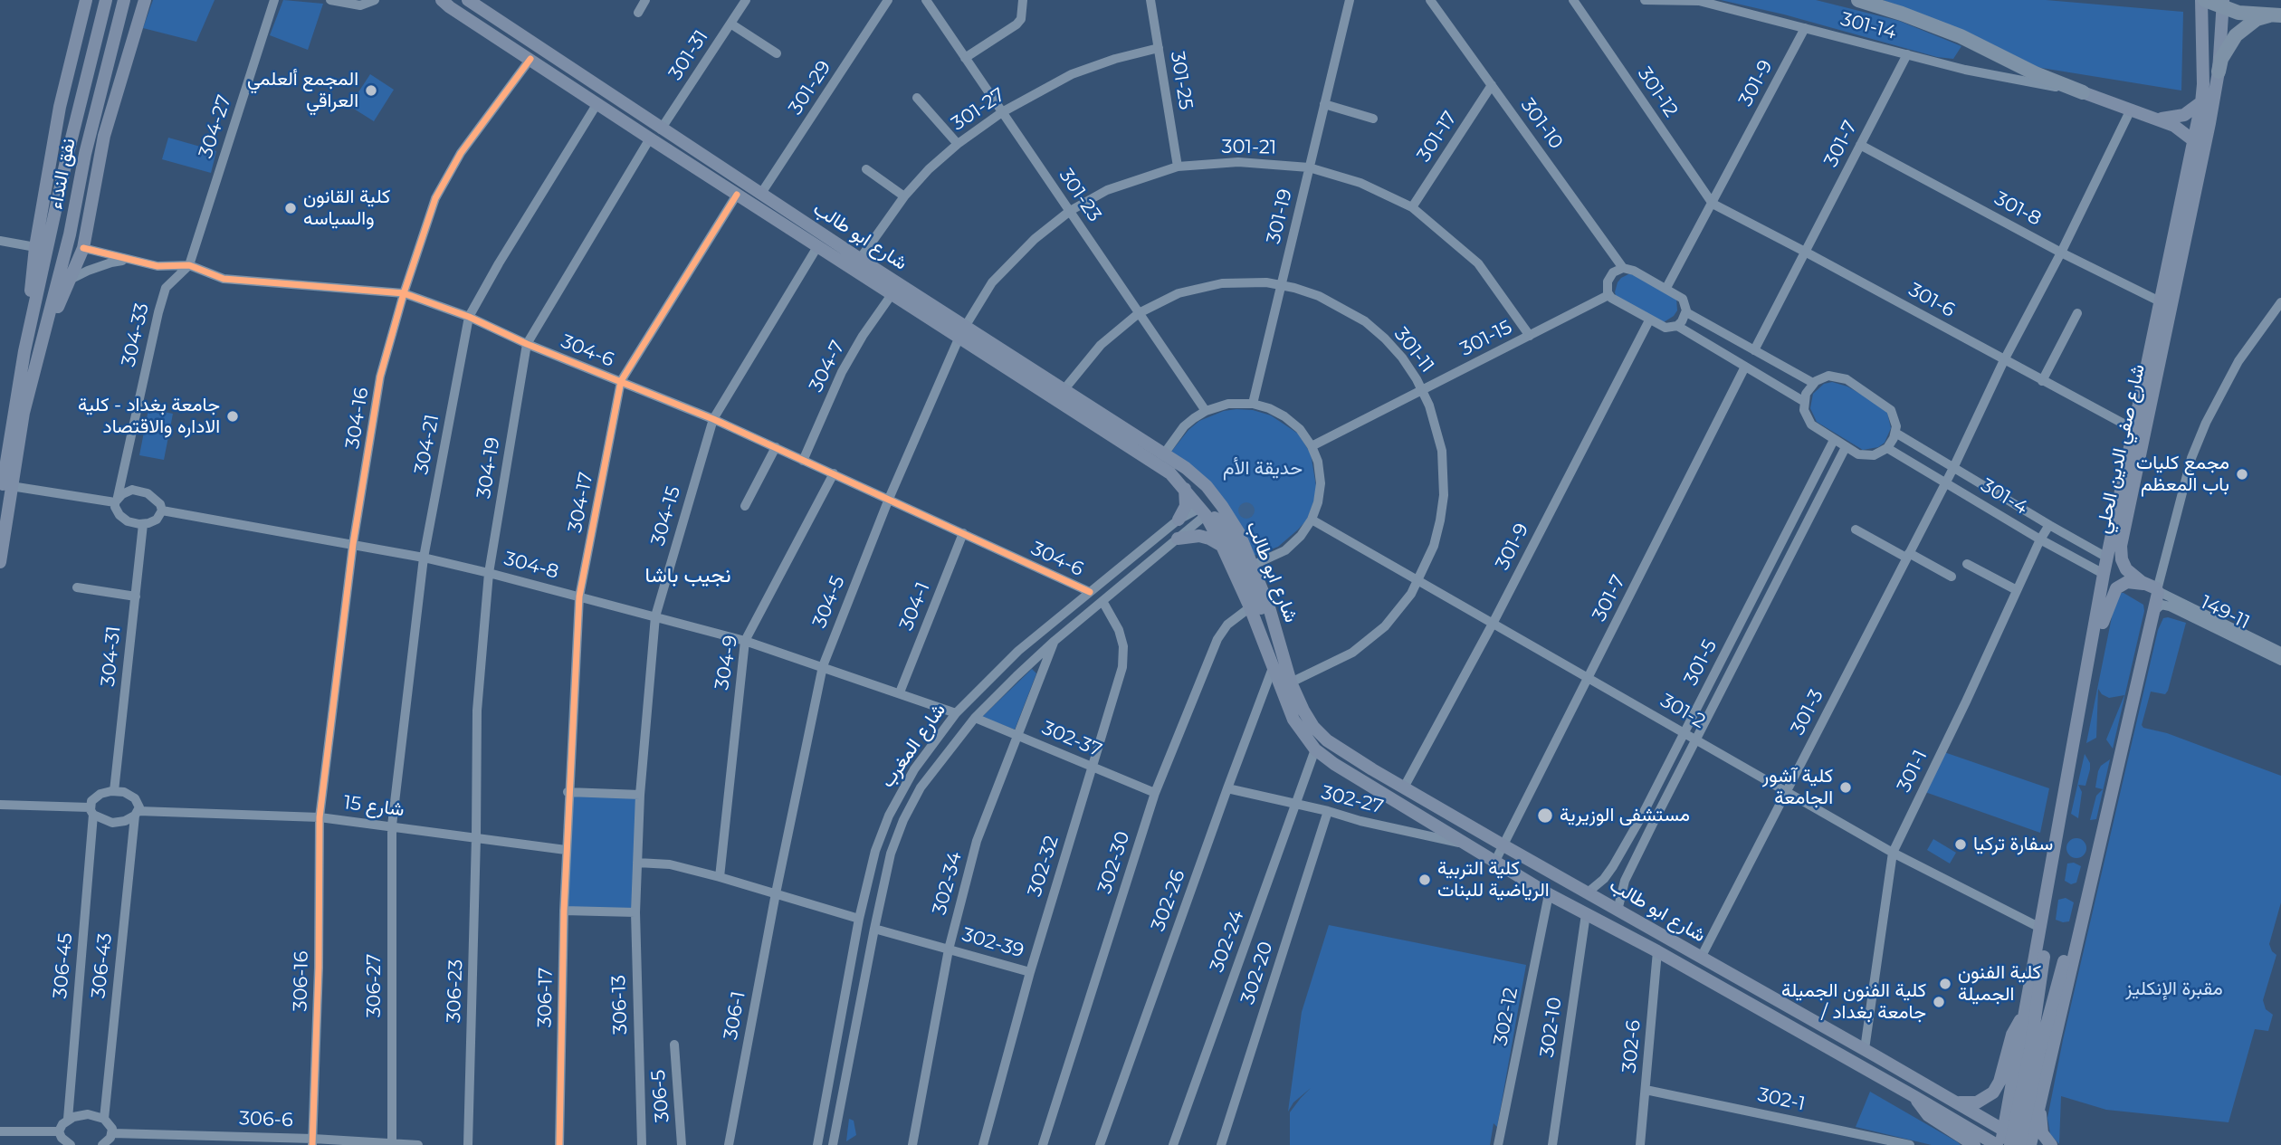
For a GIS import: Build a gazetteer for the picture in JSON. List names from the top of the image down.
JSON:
{
  "streets": {
    "main road": ["نفق النداء", "شارع ابو طالب", "شارع صفي الدين الحلي"],
    "street": [
      "301-14",
      "301-31",
      "301-25",
      "301-9",
      "301-29",
      "301-12",
      "301-27",
      "301-10",
      "304-27",
      "301-17",
      "301-7",
      "301-21",
      "301-23",
      "301-8",
      "301-19",
      "301-6",
      "304-33",
      "301-15",
      "301-11",
      "304-6",
      "304-7",
      "304-16",
      "304-21",
      "304-19",
      "301-4",
      "304-17",
      "304-15",
      "304-8",
      "304-5",
      "304-1",
      "149-11",
      "304-31",
      "304-9",
      "301-5",
      "301-2",
      "301-3",
      "302-37",
      "شارع المغرب",
      "301-1",
      "302-27",
      "شارع 15",
      "302-30",
      "302-32",
      "302-34",
      "302-26",
      "302-24",
      "302-39",
      "306-45",
      "306-43",
      "302-20",
      "306-16",
      "306-27",
      "306-23",
      "306-17",
      "306-13",
      "306-1",
      "302-12",
      "302-10",
      "302-6",
      "306-5",
      "302-1",
      "306-6"
    ]
  },
  "crossings": [
    ["301-14", "301-9"],
    ["301-14", "301-7"],
    ["301-31", "شارع ابو طالب"],
    ["301-25", "301-27"],
    ["301-25", "301-21"],
    ["301-9", "301-12"],
    ["301-9", "شارع ابو طالب"],
    ["301-9", "301-6"],
    ["301-9", "301-2"],
    ["301-29", "شارع ابو طالب"],
    ["301-12", "301-6"],
    ["301-27", "301-23"],
    ["301-27", "شارع ابو طالب"],
    ["301-10", "301-17"],
    ["304-27", "304-33"],
    ["304-27", "304-6"],
    ["301-17", "301-21"],
    ["301-7", "301-8"],
    ["301-7", "شارع ابو طالب"],
    ["301-7", "301-6"],
    ["301-7", "301-2"],
    ["301-21", "301-23"],
    ["301-21", "301-19"],
    ["301-21", "شارع ابو طالب"],
    ["301-21", "301-15"],
    ["301-21", "304-5"],
    ["301-23", "301-11"],
    ["301-8", "شارع صفي الدين الحلي"],
    ["301-8", "301-3"],
    ["301-19", "301-11"],
    ["شارع ابو طالب", "301-11"],
    ["شارع ابو طالب", "304-7"],
    ["شارع ابو طالب", "304-16"],
    ["شارع ابو طالب", "304-21"],
    ["شارع ابو طالب", "شارع صفي الدين الحلي"],
    ["شارع ابو طالب", "304-19"],
    ["شارع ابو طالب", "304-17"],
    ["شارع ابو طالب", "304-15"],
    ["شارع ابو طالب", "304-5"],
    ["شارع ابو طالب", "301-5"],
    ["شارع ابو طالب", "301-3"],
    ["شارع ابو طالب", "شارع المغرب"],
    ["شارع ابو طالب", "301-1"],
    ["شارع ابو طالب", "302-27"],
    ["شارع ابو طالب", "302-30"],
    ["شارع ابو طالب", "302-26"],
    ["شارع ابو طالب", "302-24"],
    ["شارع ابو طالب", "302-12"],
    ["شارع ابو طالب", "302-10"],
    ["شارع ابو طالب", "302-6"],
    ["301-6", "شارع صفي الدين الحلي"],
    ["301-6", "301-3"],
    ["304-33", "304-6"],
    ["304-33", "304-8"],
    ["304-33", "304-31"],
    ["301-15", "301-11"],
    ["301-11", "301-2"],
    ["304-6", "304-7"],
    ["304-6", "304-16"],
    ["304-6", "304-21"],
    ["304-6", "304-19"],
    ["304-6", "304-17"],
    ["304-6", "304-15"],
    ["304-6", "304-5"],
    ["304-6", "304-1"],
    ["304-6", "304-9"],
    ["304-6", "شارع المغرب"],
    ["304-16", "304-8"],
    ["304-16", "شارع 15"],
    ["304-16", "306-16"],
    ["304-21", "304-8"],
    ["304-21", "شارع 15"],
    ["304-21", "306-27"],
    ["شارع صفي الدين الحلي", "301-4"],
    ["شارع صفي الدين الحلي", "149-11"],
    ["شارع صفي الدين الحلي", "301-2"],
    ["304-19", "304-8"],
    ["304-19", "شارع 15"],
    ["304-19", "306-23"],
    ["301-4", "301-5"],
    ["301-4", "301-3"],
    ["301-4", "301-1"],
    ["304-17", "304-8"],
    ["304-17", "شارع 15"],
    ["304-17", "306-17"],
    ["304-15", "304-8"],
    ["304-15", "306-13"],
    ["304-8", "304-5"],
    ["304-8", "304-1"],
    ["304-8", "304-31"],
    ["304-8", "304-9"],
    ["304-8", "شارع المغرب"],
    ["304-5", "306-1"],
    ["304-31", "شارع 15"],
    ["304-31", "306-45"],
    ["304-31", "306-43"],
    ["301-5", "301-2"],
    ["301-2", "301-3"],
    ["301-2", "301-1"],
    ["302-37", "شارع المغرب"],
    ["302-37", "302-30"],
    ["302-37", "302-32"],
    ["302-37", "302-34"],
    ["شارع المغرب", "302-32"],
    ["شارع المغرب", "302-34"],
    ["شارع المغرب", "302-39"],
    ["302-27", "302-26"],
    ["302-27", "302-24"],
    ["302-27", "302-20"],
    ["شارع 15", "306-45"],
    ["شارع 15", "306-43"],
    ["شارع 15", "306-16"],
    ["شارع 15", "306-27"],
    ["شارع 15", "306-23"],
    ["شارع 15", "306-17"],
    ["302-32", "302-39"],
    ["302-34", "302-39"],
    ["306-45", "306-43"],
    ["306-16", "306-6"],
    ["306-27", "306-6"],
    ["302-6", "302-1"]
  ],
  "districts": ["نجيب باشا"],
  "parks": ["حديقة الأم", "مقبرة الإنكليز"],
  "places": [
    "المجمع ألعلمي العراقي",
    "كلية القانون والسياسه",
    "جامعة بغداد - كلية الاداره والاقتصاد",
    "مجمع كليات باب المعظم",
    "كلية آشور الجامعة",
    "مستشفى الوزيرية",
    "سفارة تركيا",
    "كلية التربية الرياضية للبنات",
    "كلية الفنون الجميلة",
    "كلية الفنون الجميلة / جامعة بغداد"
  ]
}
